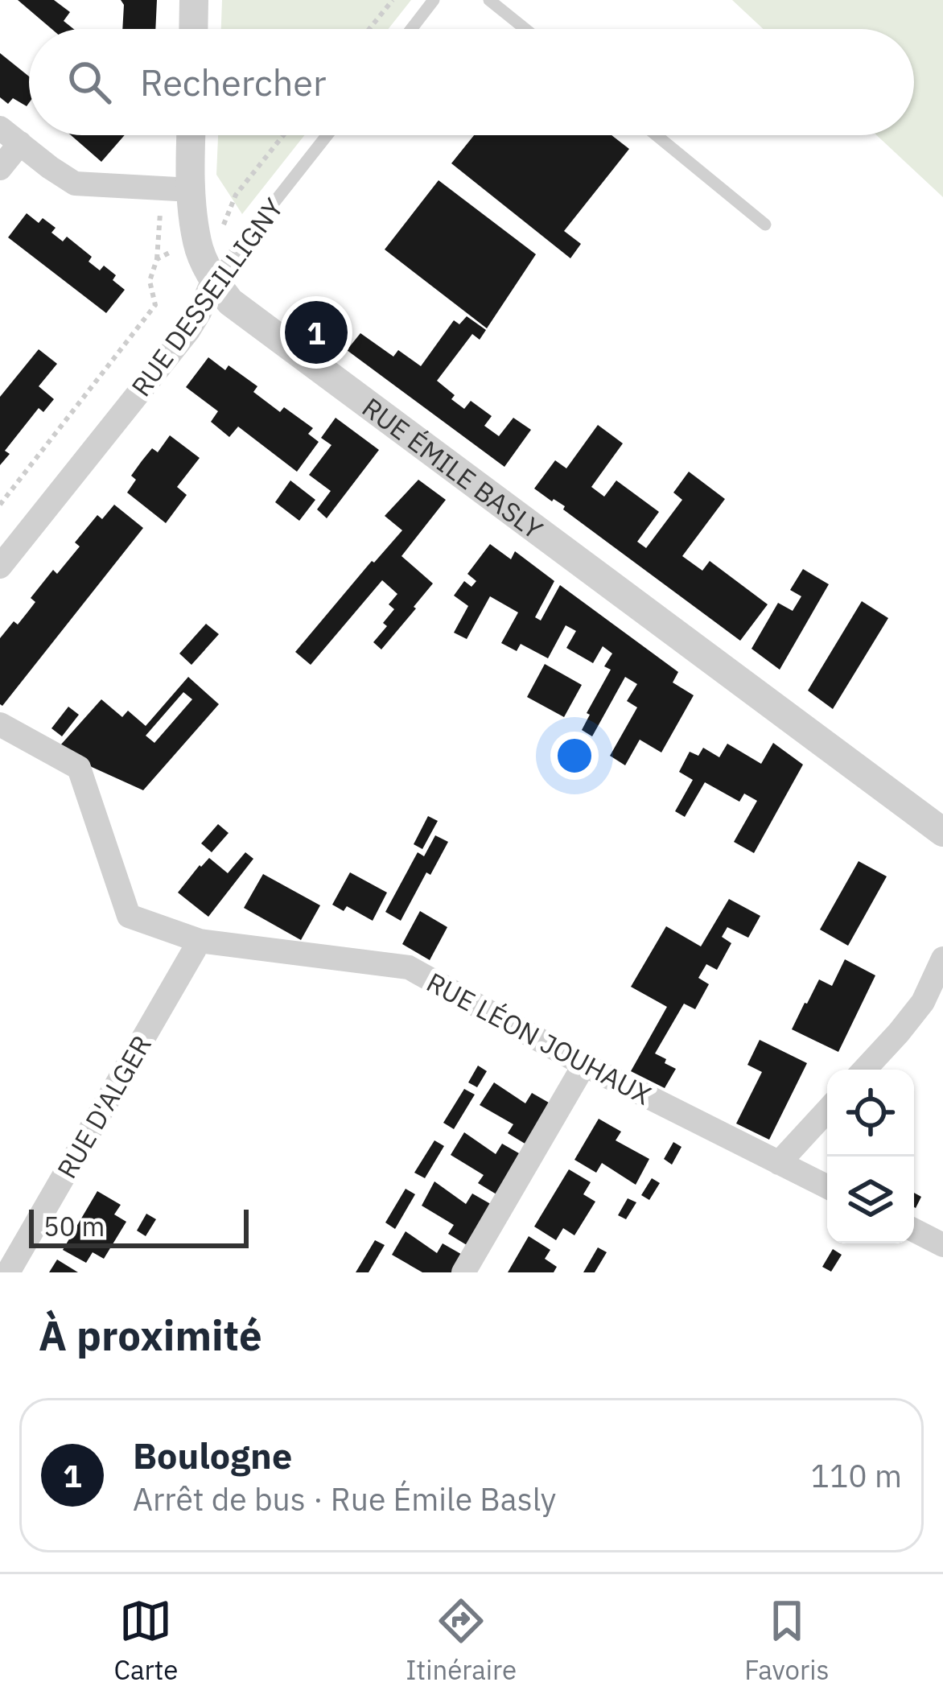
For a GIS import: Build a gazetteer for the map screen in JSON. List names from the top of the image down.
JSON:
{
  "streets": {
    "street": [
      "RUE DESSEILLIGNY",
      "RUE ÉMILE BASLY",
      "RUE LÉON JOUHAUX",
      "RUE D'ALGER"
    ]
  },
  "crossings": [
    ["RUE DESSEILLIGNY", "RUE ÉMILE BASLY"],
    ["RUE LÉON JOUHAUX", "RUE D'ALGER"]
  ],
  "scale_bar": "50 m",
  "page": {
    "search": "Rechercher",
    "pins": "1",
    "scale": "50 m",
    "heading": "À proximité",
    "list": [
      {
        "mark": "1",
        "name": "Boulogne",
        "note": "Arrêt de bus · Rue Émile Basly",
        "value": "110 m"
      }
    ],
    "nav": ["Carte", "Itinéraire", "Favoris"]
  }
}
